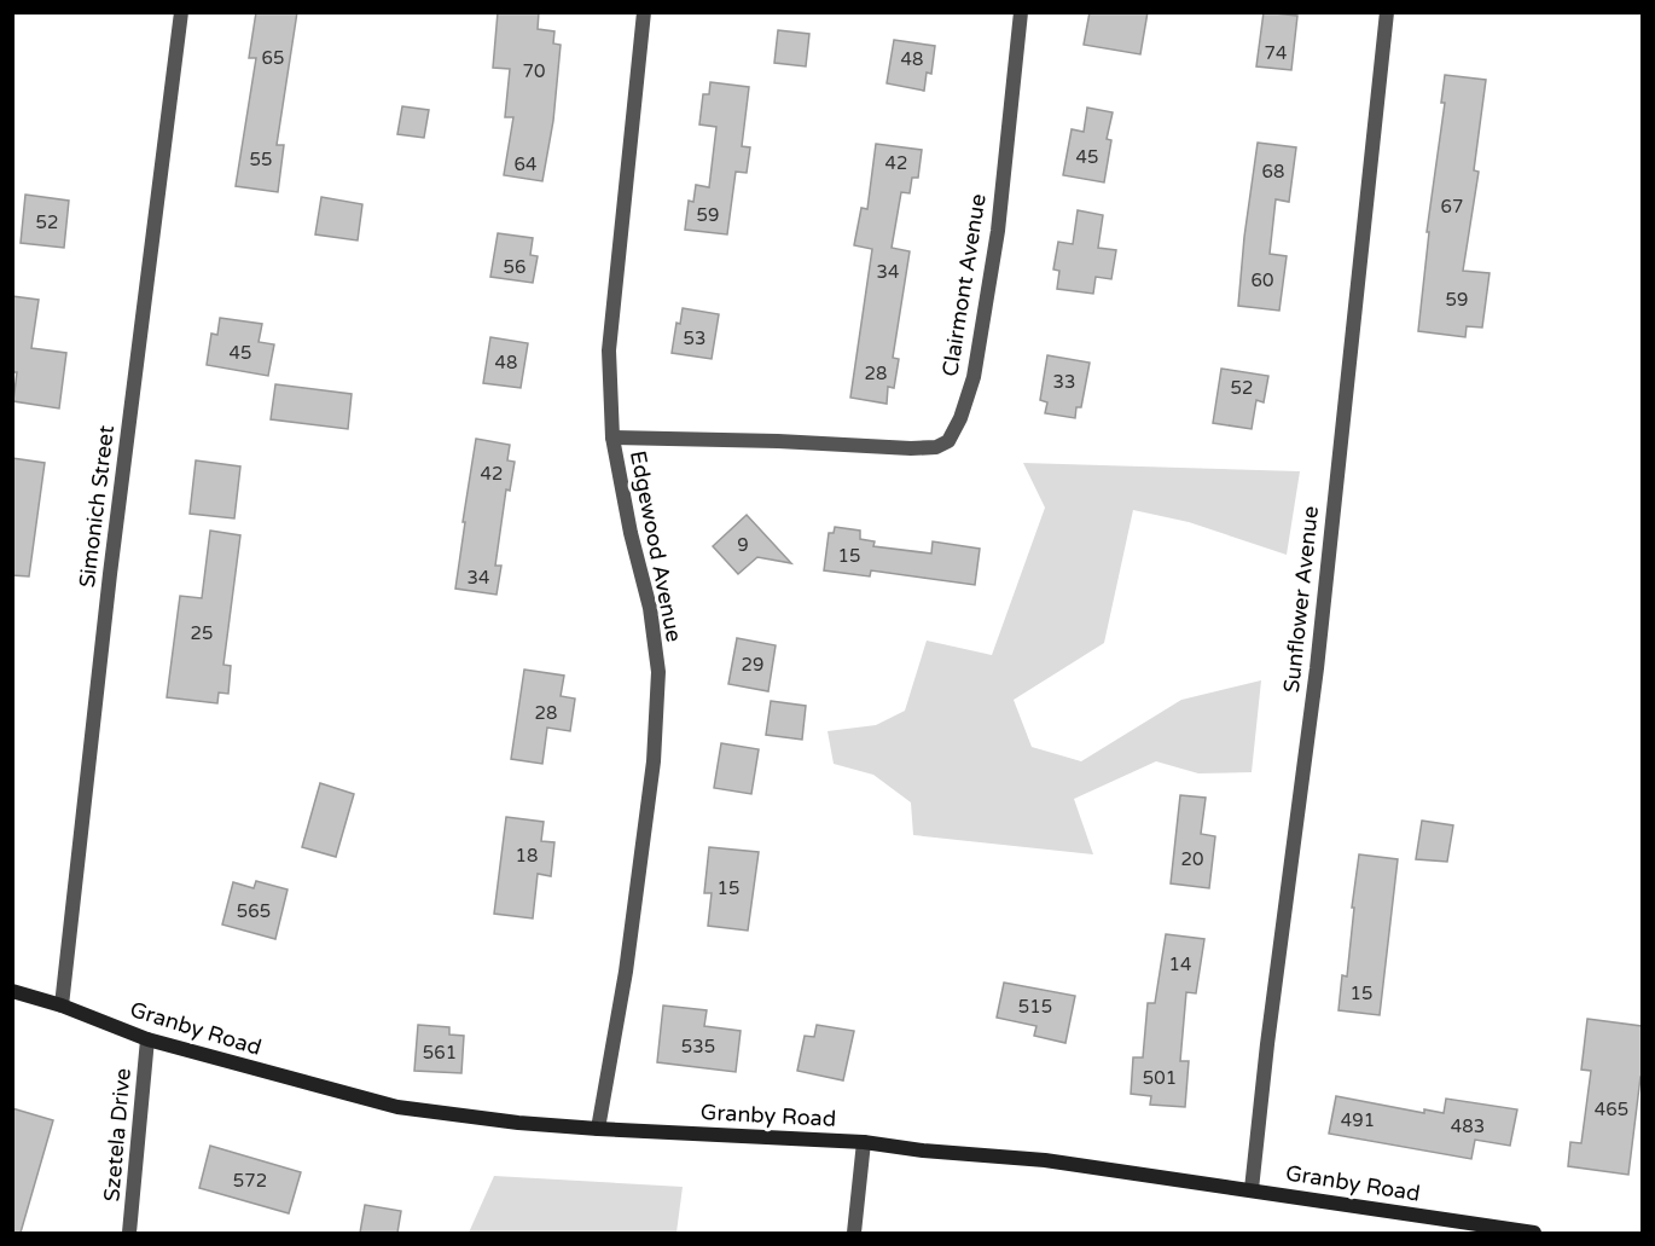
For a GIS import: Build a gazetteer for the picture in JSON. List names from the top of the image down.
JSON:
{
  "streets": {
    "main road": ["Granby Road"],
    "street": [
      "Clairmont Avenue",
      "Simonich Street",
      "Edgewood Avenue",
      "Sunflower Avenue",
      "Szetela Drive"
    ]
  },
  "crossings": [
    ["Clairmont Avenue", "Edgewood Avenue"],
    ["Simonich Street", "Granby Road"],
    ["Edgewood Avenue", "Granby Road"],
    ["Sunflower Avenue", "Granby Road"],
    ["Granby Road", "Szetela Drive"]
  ],
  "house_numbers": [
    "74",
    "65",
    "48",
    "70",
    "45",
    "55",
    "42",
    "64",
    "68",
    "67",
    "59",
    "52",
    "56",
    "34",
    "60",
    "59",
    "53",
    "45",
    "48",
    "28",
    "33",
    "52",
    "42",
    "9",
    "15",
    "34",
    "25",
    "29",
    "28",
    "18",
    "20",
    "15",
    "565",
    "14",
    "15",
    "515",
    "535",
    "561",
    "501",
    "465",
    "491",
    "483",
    "572"
  ]
}
